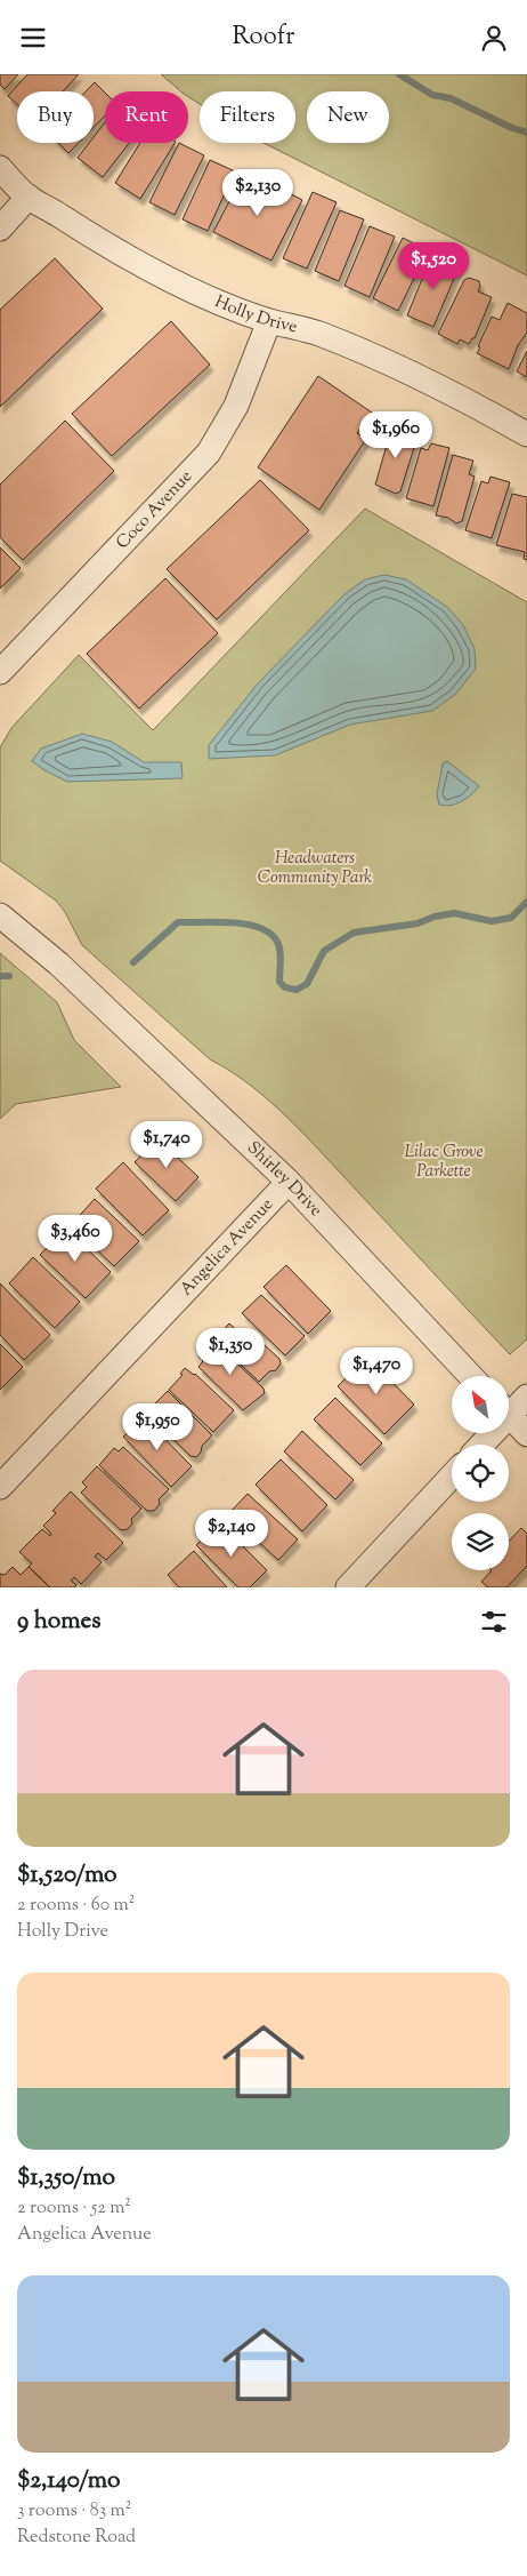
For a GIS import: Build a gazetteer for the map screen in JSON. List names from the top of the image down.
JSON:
{
  "streets": {
    "street": [
      "Holly Drive",
      "Coco Avenue",
      "Shirley Drive",
      "Angelica Avenue"
    ]
  },
  "crossings": [
    ["Holly Drive", "Coco Avenue"],
    ["Shirley Drive", "Angelica Avenue"]
  ],
  "parks": ["Headwaters Community Park", "Lilac Grove Parkette"],
  "north": "top left",
  "page": {
    "header": "Roofr",
    "chip": [
      "Buy",
      "Rent",
      "Filters",
      "New"
    ],
    "price": [
      "$2,130",
      "$1,520",
      "$1,960",
      "$1,740",
      "$3,460",
      "$1,350",
      "$1,470",
      "$1,950",
      "$2,140"
    ],
    "heading": "9 homes",
    "list": [
      {
        "name": "$1,520/mo",
        "note": "2 rooms · 60 m² · Holly Drive"
      },
      {
        "name": "$1,350/mo",
        "note": "2 rooms · 52 m² · Angelica Avenue"
      },
      {
        "name": "$2,140/mo",
        "note": "3 rooms · 83 m² · Redstone Road"
      }
    ]
  }
}
